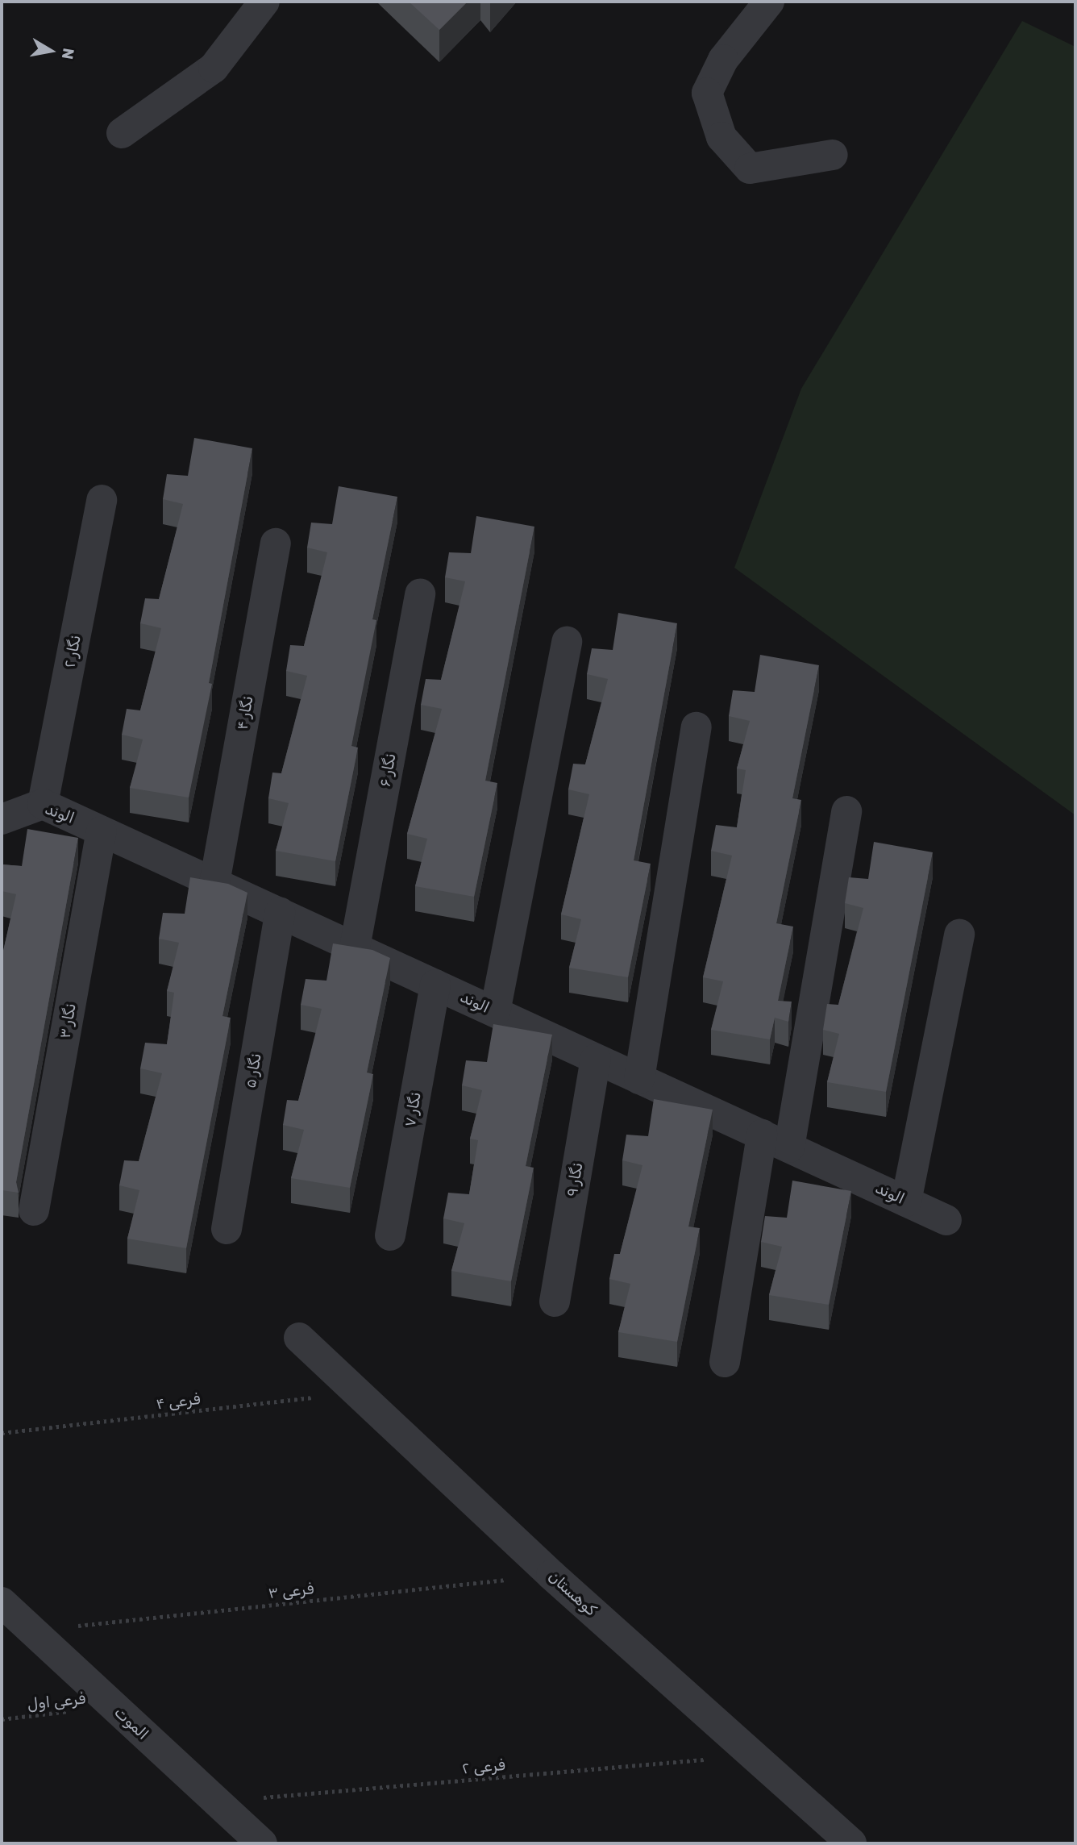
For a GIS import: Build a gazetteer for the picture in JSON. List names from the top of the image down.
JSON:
{
  "streets": {
    "street": [
      "نگار ۲",
      "نگار ۴",
      "نگار ۶",
      "الوند",
      "نگار ۳",
      "نگار ۵",
      "نگار ۷",
      "نگار ۹",
      "کوهستان",
      "الموت"
    ],
    "path": [
      "فرعی ۴",
      "فرعی ۳",
      "فرعی اول",
      "فرعی ۲"
    ]
  },
  "crossings": [
    ["نگار ۲", "الوند"],
    ["نگار ۴", "الوند"],
    ["نگار ۶", "الوند"],
    ["الوند", "نگار ۳"],
    ["الوند", "نگار ۵"],
    ["الوند", "نگار ۷"],
    ["الوند", "نگار ۹"],
    ["فرعی ۴", "کوهستان"],
    ["فرعی ۳", "کوهستان"],
    ["فرعی ۳", "الموت"],
    ["کوهستان", "فرعی ۲"],
    ["فرعی اول", "الموت"],
    ["الموت", "فرعی ۲"]
  ],
  "north": "right"
}
